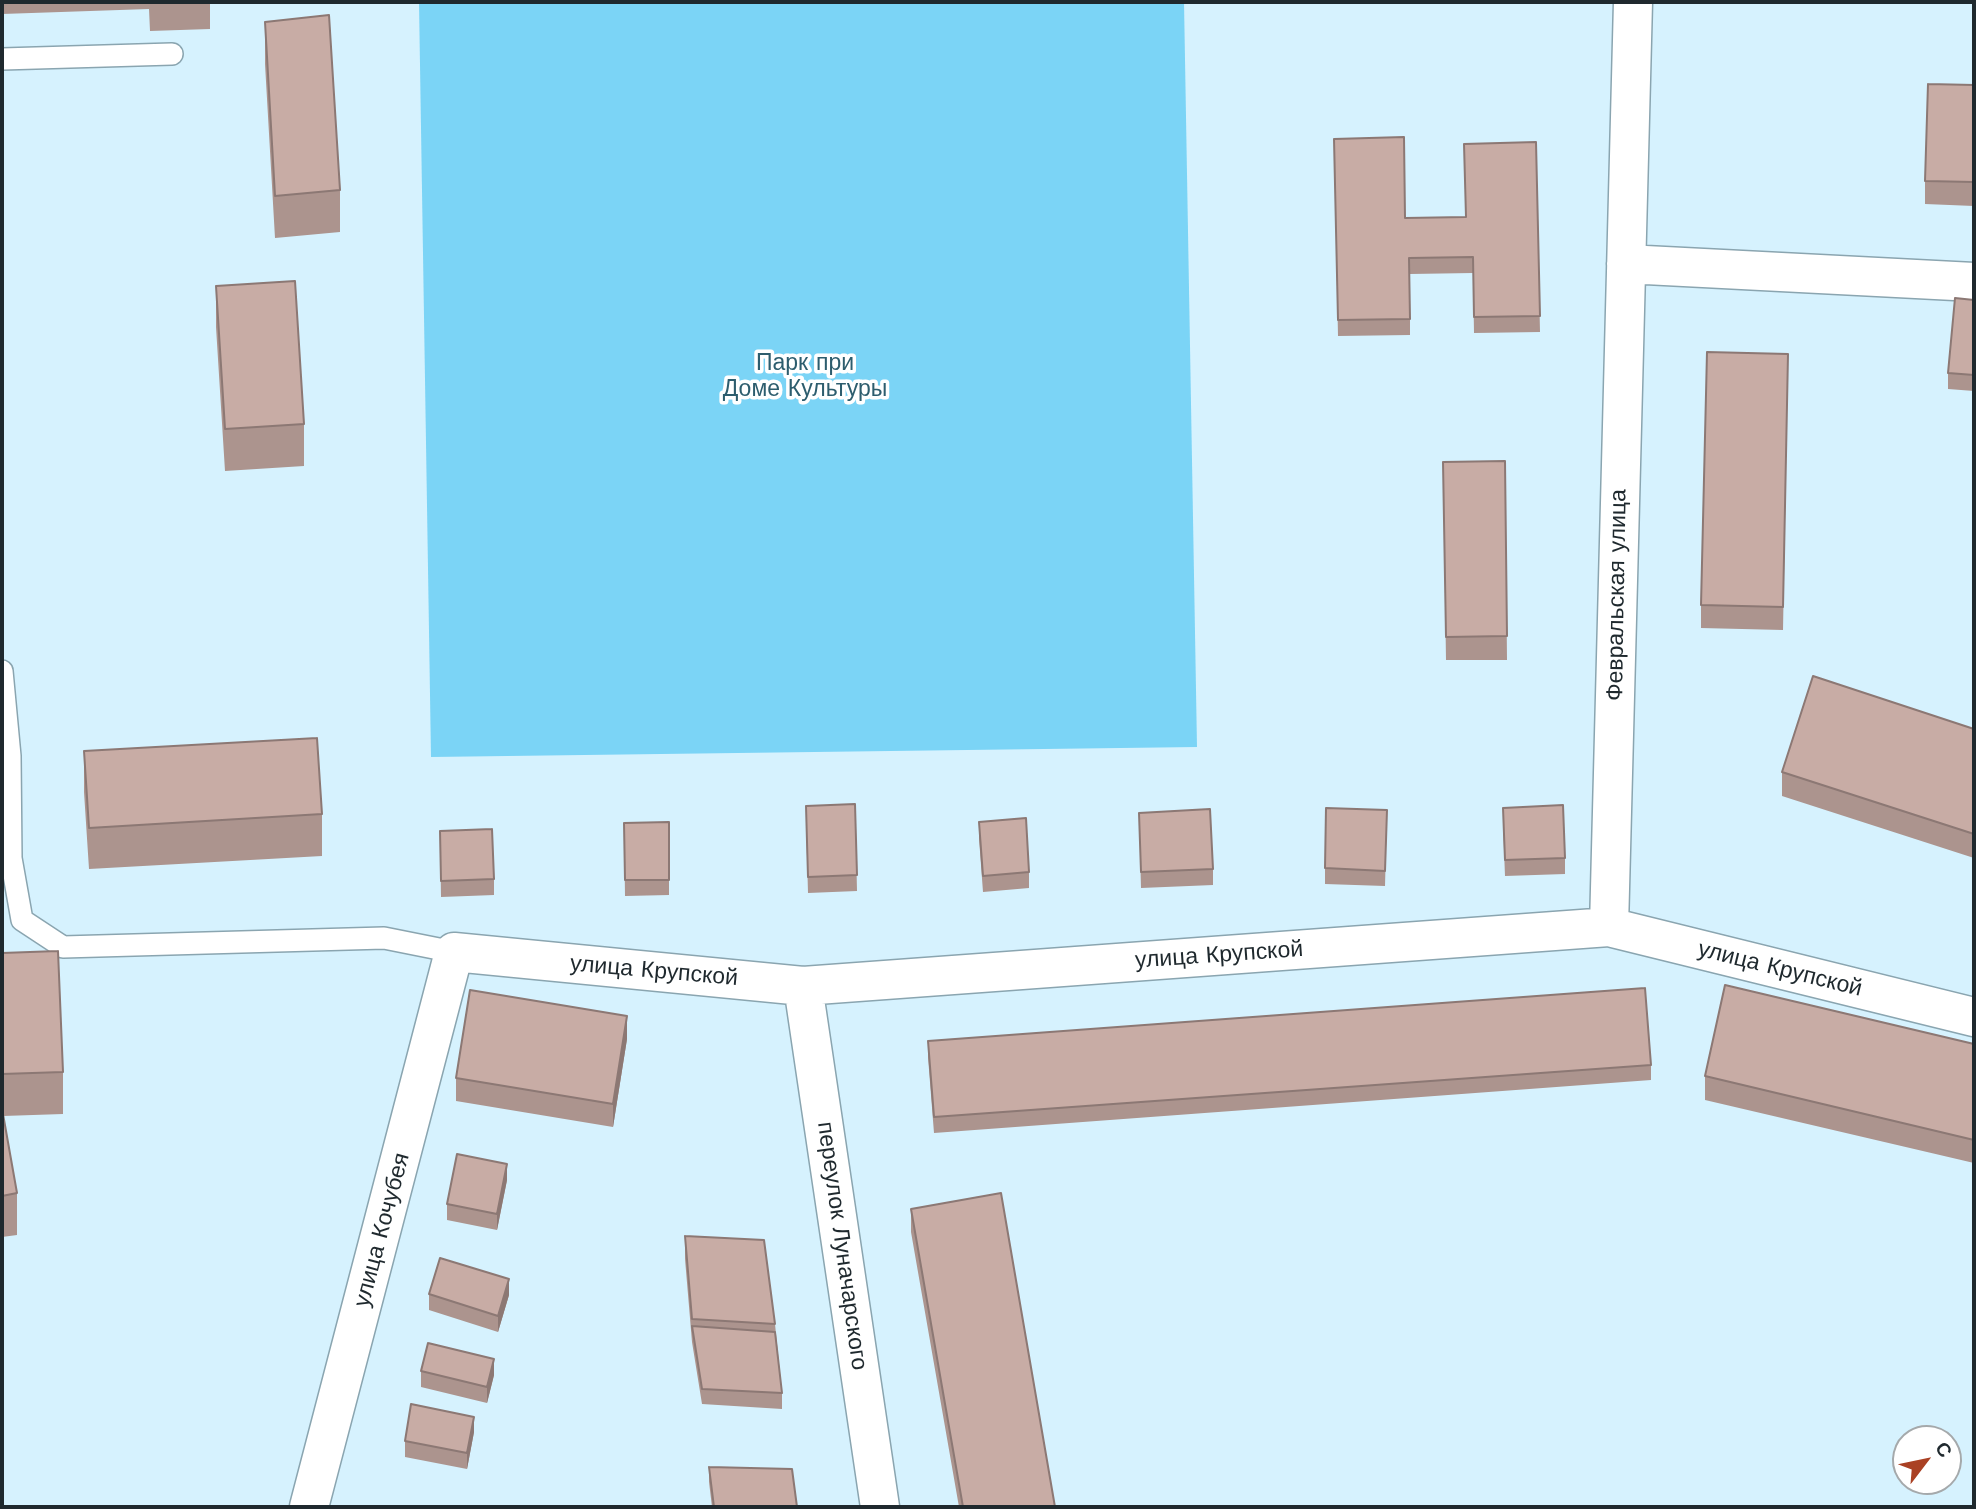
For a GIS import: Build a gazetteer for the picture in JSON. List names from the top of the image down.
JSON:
{
  "streets": {
    "street": [
      "Февральская улица",
      "улица Крупской",
      "улица Кочубея",
      "переулок Луначарского"
    ]
  },
  "crossings": [
    ["Февральская улица", "улица Крупской"],
    ["улица Крупской", "улица Кочубея"],
    ["улица Крупской", "переулок Луначарского"]
  ],
  "parks": ["Парк при Доме Культуры"],
  "north": "top right"
}
